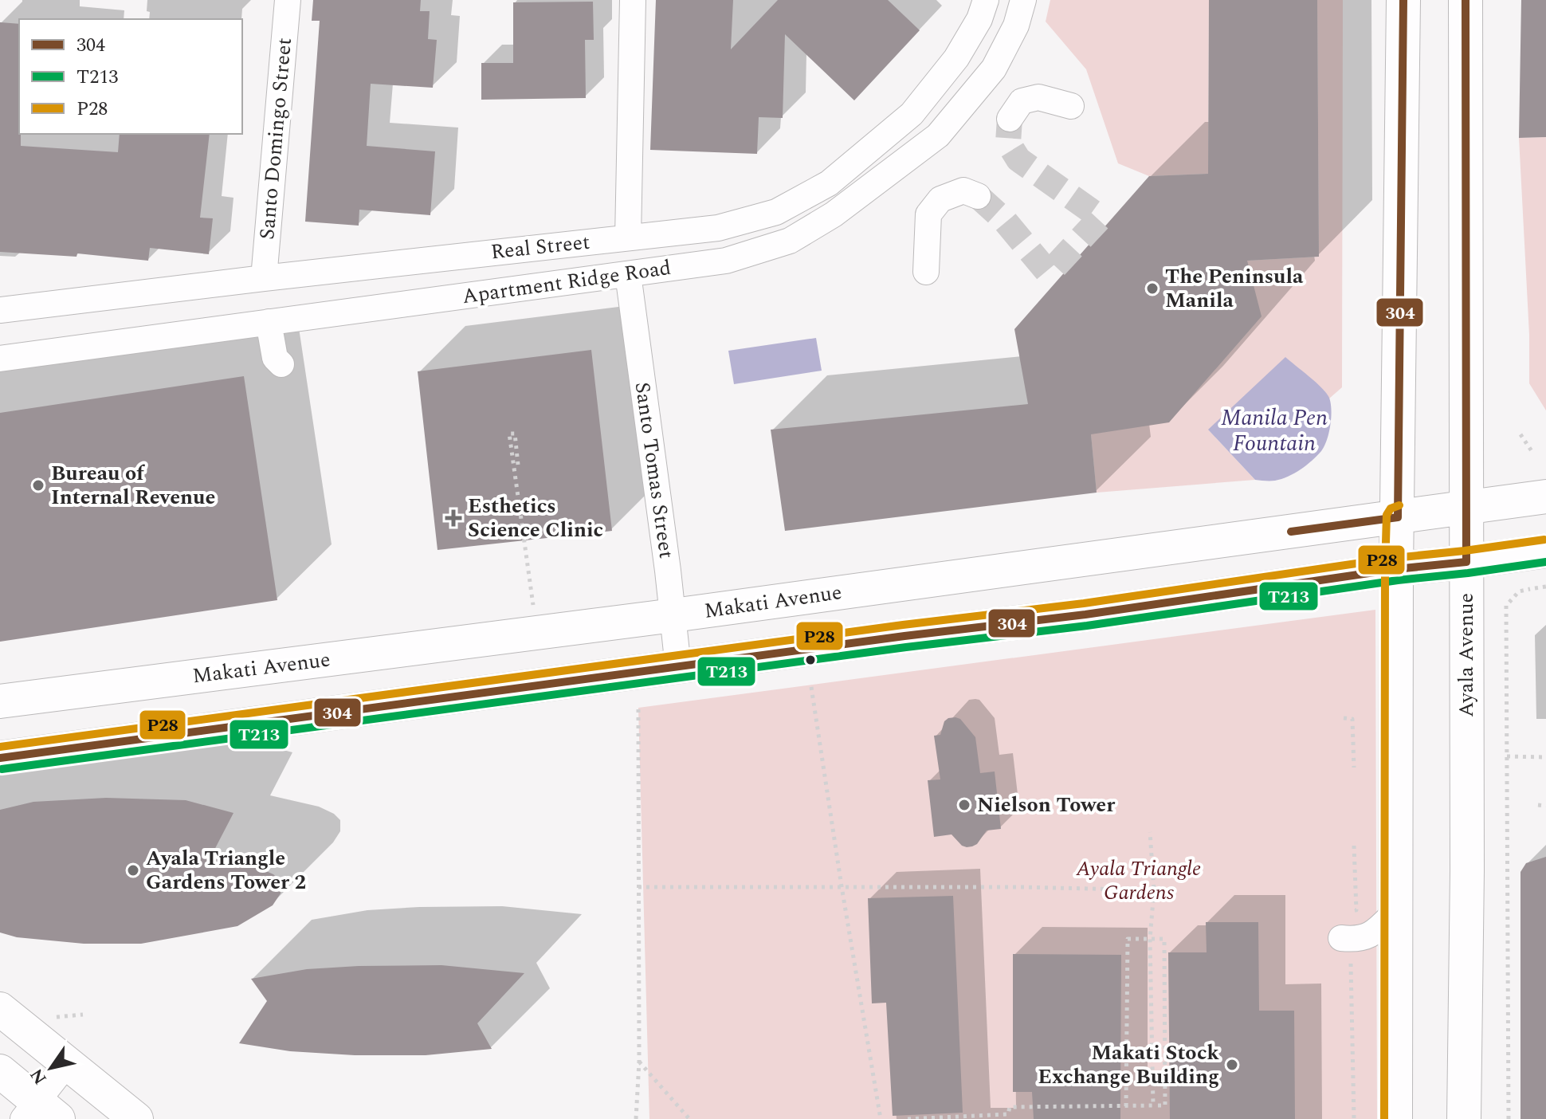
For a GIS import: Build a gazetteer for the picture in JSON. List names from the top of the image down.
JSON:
{
  "streets": {
    "main road": ["Makati Avenue", "Ayala Avenue"],
    "street": [
      "Santo Domingo Street",
      "Real Street",
      "Apartment Ridge Road",
      "Santo Tomas Street"
    ]
  },
  "crossings": [
    ["Santo Domingo Street", "Real Street"],
    ["Apartment Ridge Road", "Santo Tomas Street"],
    ["Santo Tomas Street", "Makati Avenue"],
    ["Makati Avenue", "Ayala Avenue"]
  ],
  "water": ["Manila Pen Fountain"],
  "parks": ["Ayala Triangle Gardens"],
  "places": {
    "other": [
      "The Peninsula Manila",
      "Bureau of Internal Revenue",
      "Nielson Tower",
      "Ayala Triangle Gardens Tower 2",
      "Makati Stock Exchange Building"
    ],
    "health": ["Esthetics Science Clinic"]
  },
  "lines": ["transit line 304", "transit line P28", "transit line T213"],
  "legend": ["304", "T213", "P28"],
  "north": "bottom left"
}
